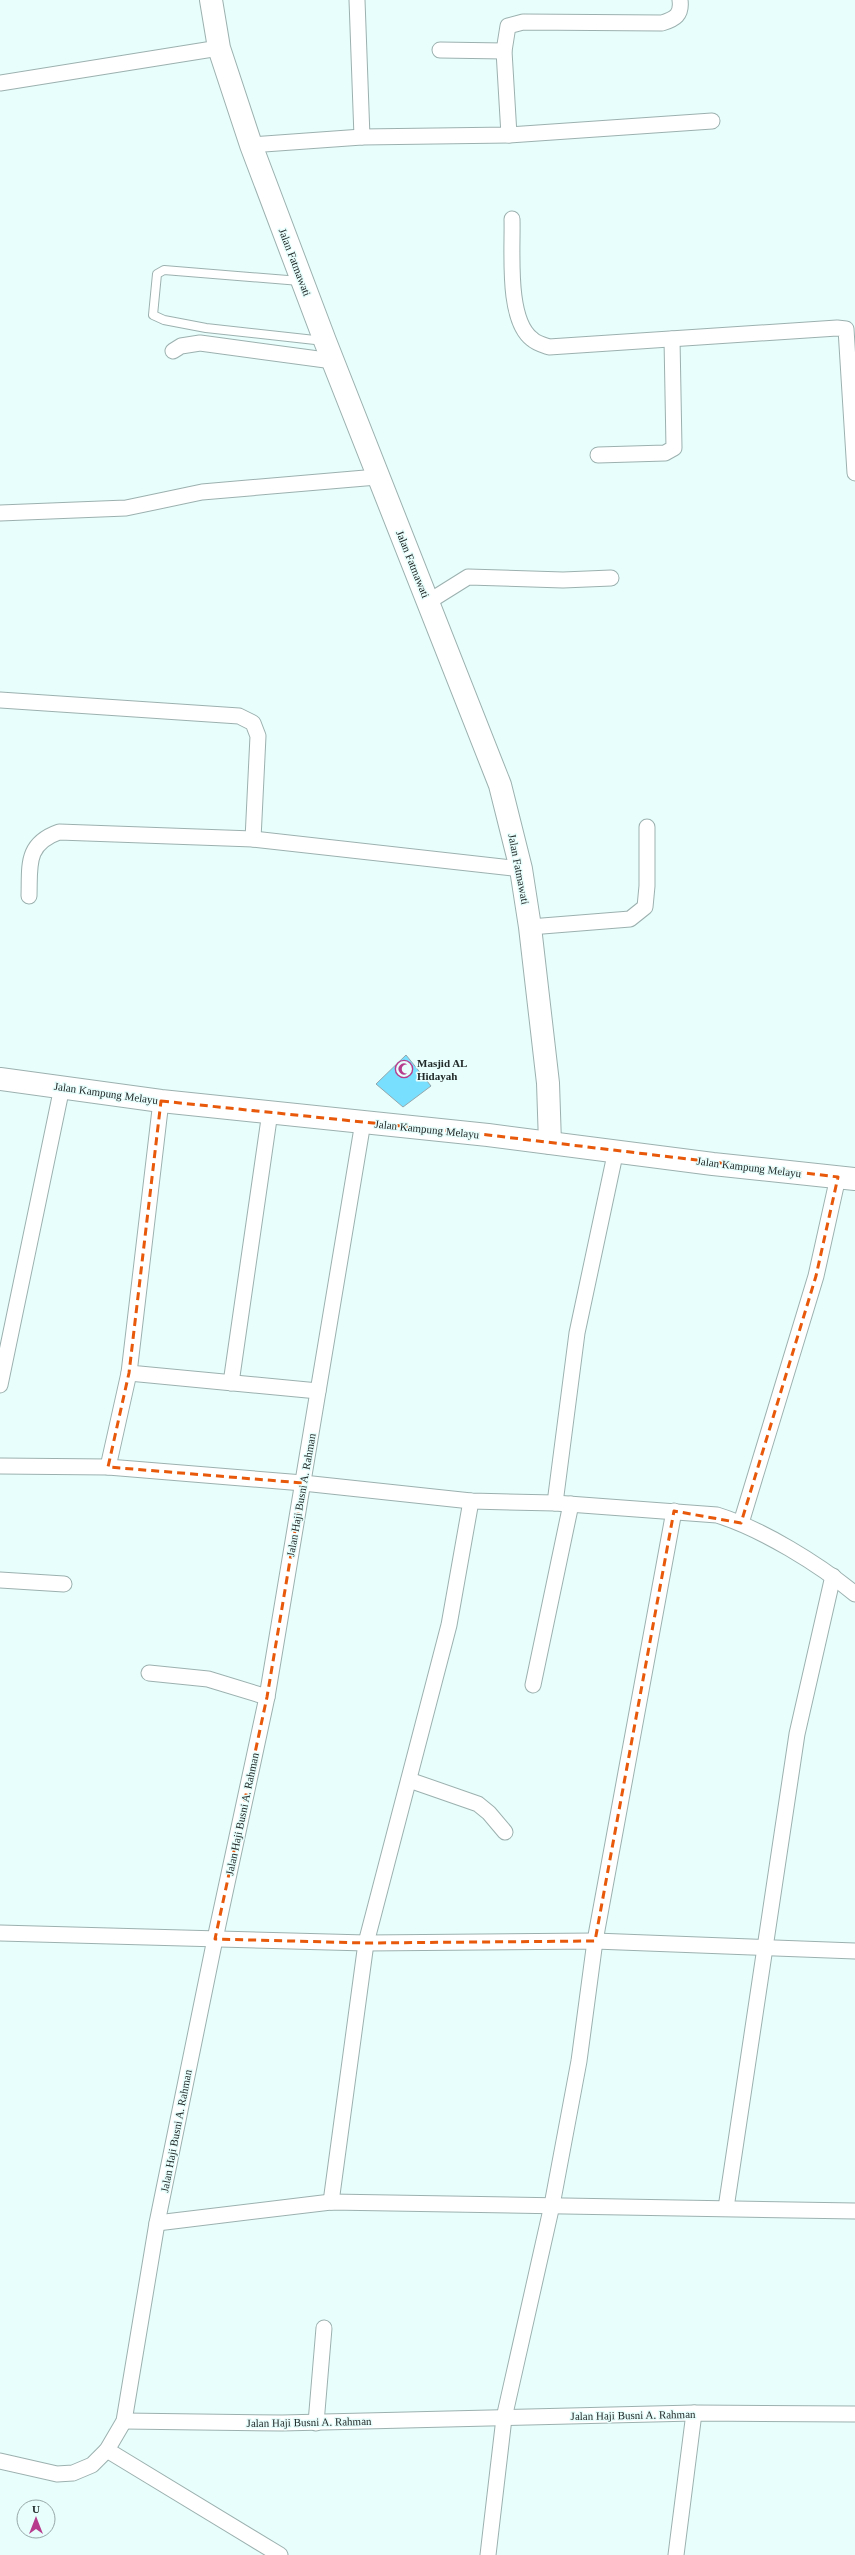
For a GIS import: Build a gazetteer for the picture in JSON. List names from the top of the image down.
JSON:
{
  "streets": {
    "street": ["Jalan Fatmawati", "Jalan Kampung Melayu", "Jalan Haji Busni A. Rahman"]
  },
  "crossings": [
    ["Jalan Fatmawati", "Jalan Kampung Melayu"],
    ["Jalan Kampung Melayu", "Jalan Haji Busni A. Rahman"]
  ],
  "places": {
    "mosque": ["Masjid AL Hidayah"]
  },
  "north": "top"
}
